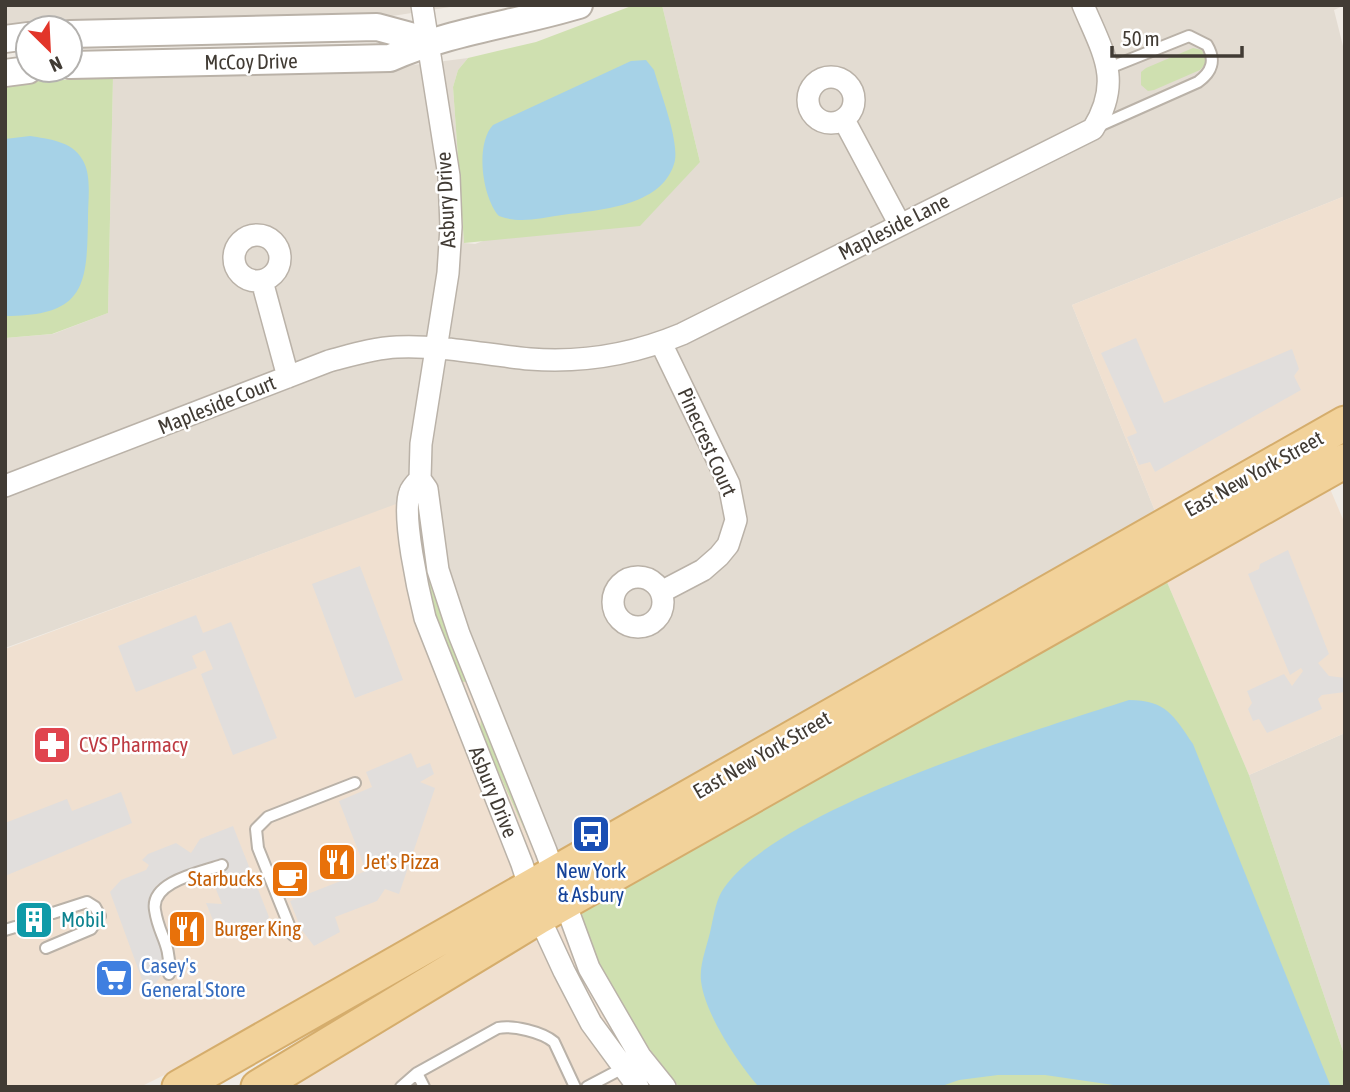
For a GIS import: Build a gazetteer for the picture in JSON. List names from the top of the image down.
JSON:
{
  "streets": {
    "main road": ["East New York Street"],
    "street": [
      "McCoy Drive",
      "Asbury Drive",
      "Mapleside Lane",
      "Mapleside Court",
      "Pinecrest Court"
    ]
  },
  "crossings": [
    ["McCoy Drive", "Asbury Drive"],
    ["Asbury Drive", "Mapleside Lane"],
    ["Asbury Drive", "Mapleside Court"],
    ["Asbury Drive", "East New York Street"],
    ["Mapleside Lane", "Mapleside Court"],
    ["Mapleside Lane", "Pinecrest Court"]
  ],
  "places": {
    "pharmacy": ["CVS Pharmacy"],
    "bus stop": ["New York & Asbury"],
    "restaurant": ["Jet's Pizza", "Burger King"],
    "cafe": ["Starbucks"],
    "building": ["Mobil"],
    "supermarket": ["Casey's General Store"]
  },
  "scale_bar": "50 m",
  "north": "bottom right"
}
